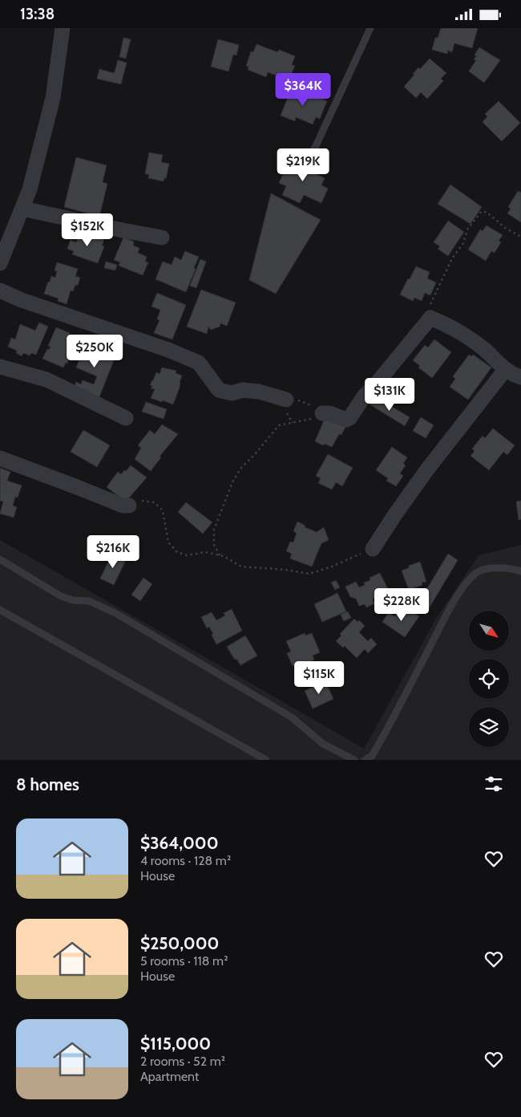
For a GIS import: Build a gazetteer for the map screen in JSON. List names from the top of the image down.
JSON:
{
  "north": "bottom right",
  "page": {
    "status": "13:38",
    "price": [
      "$364K",
      "$219K",
      "$152K",
      "$250K",
      "$131K",
      "$216K",
      "$228K",
      "$115K"
    ],
    "heading": "8 homes",
    "list": [
      {
        "name": "$364,000",
        "note": "4 rooms · 128 m² · House"
      },
      {
        "name": "$250,000",
        "note": "5 rooms · 118 m² · House"
      },
      {
        "name": "$115,000",
        "note": "2 rooms · 52 m² · Apartment"
      }
    ]
  }
}
